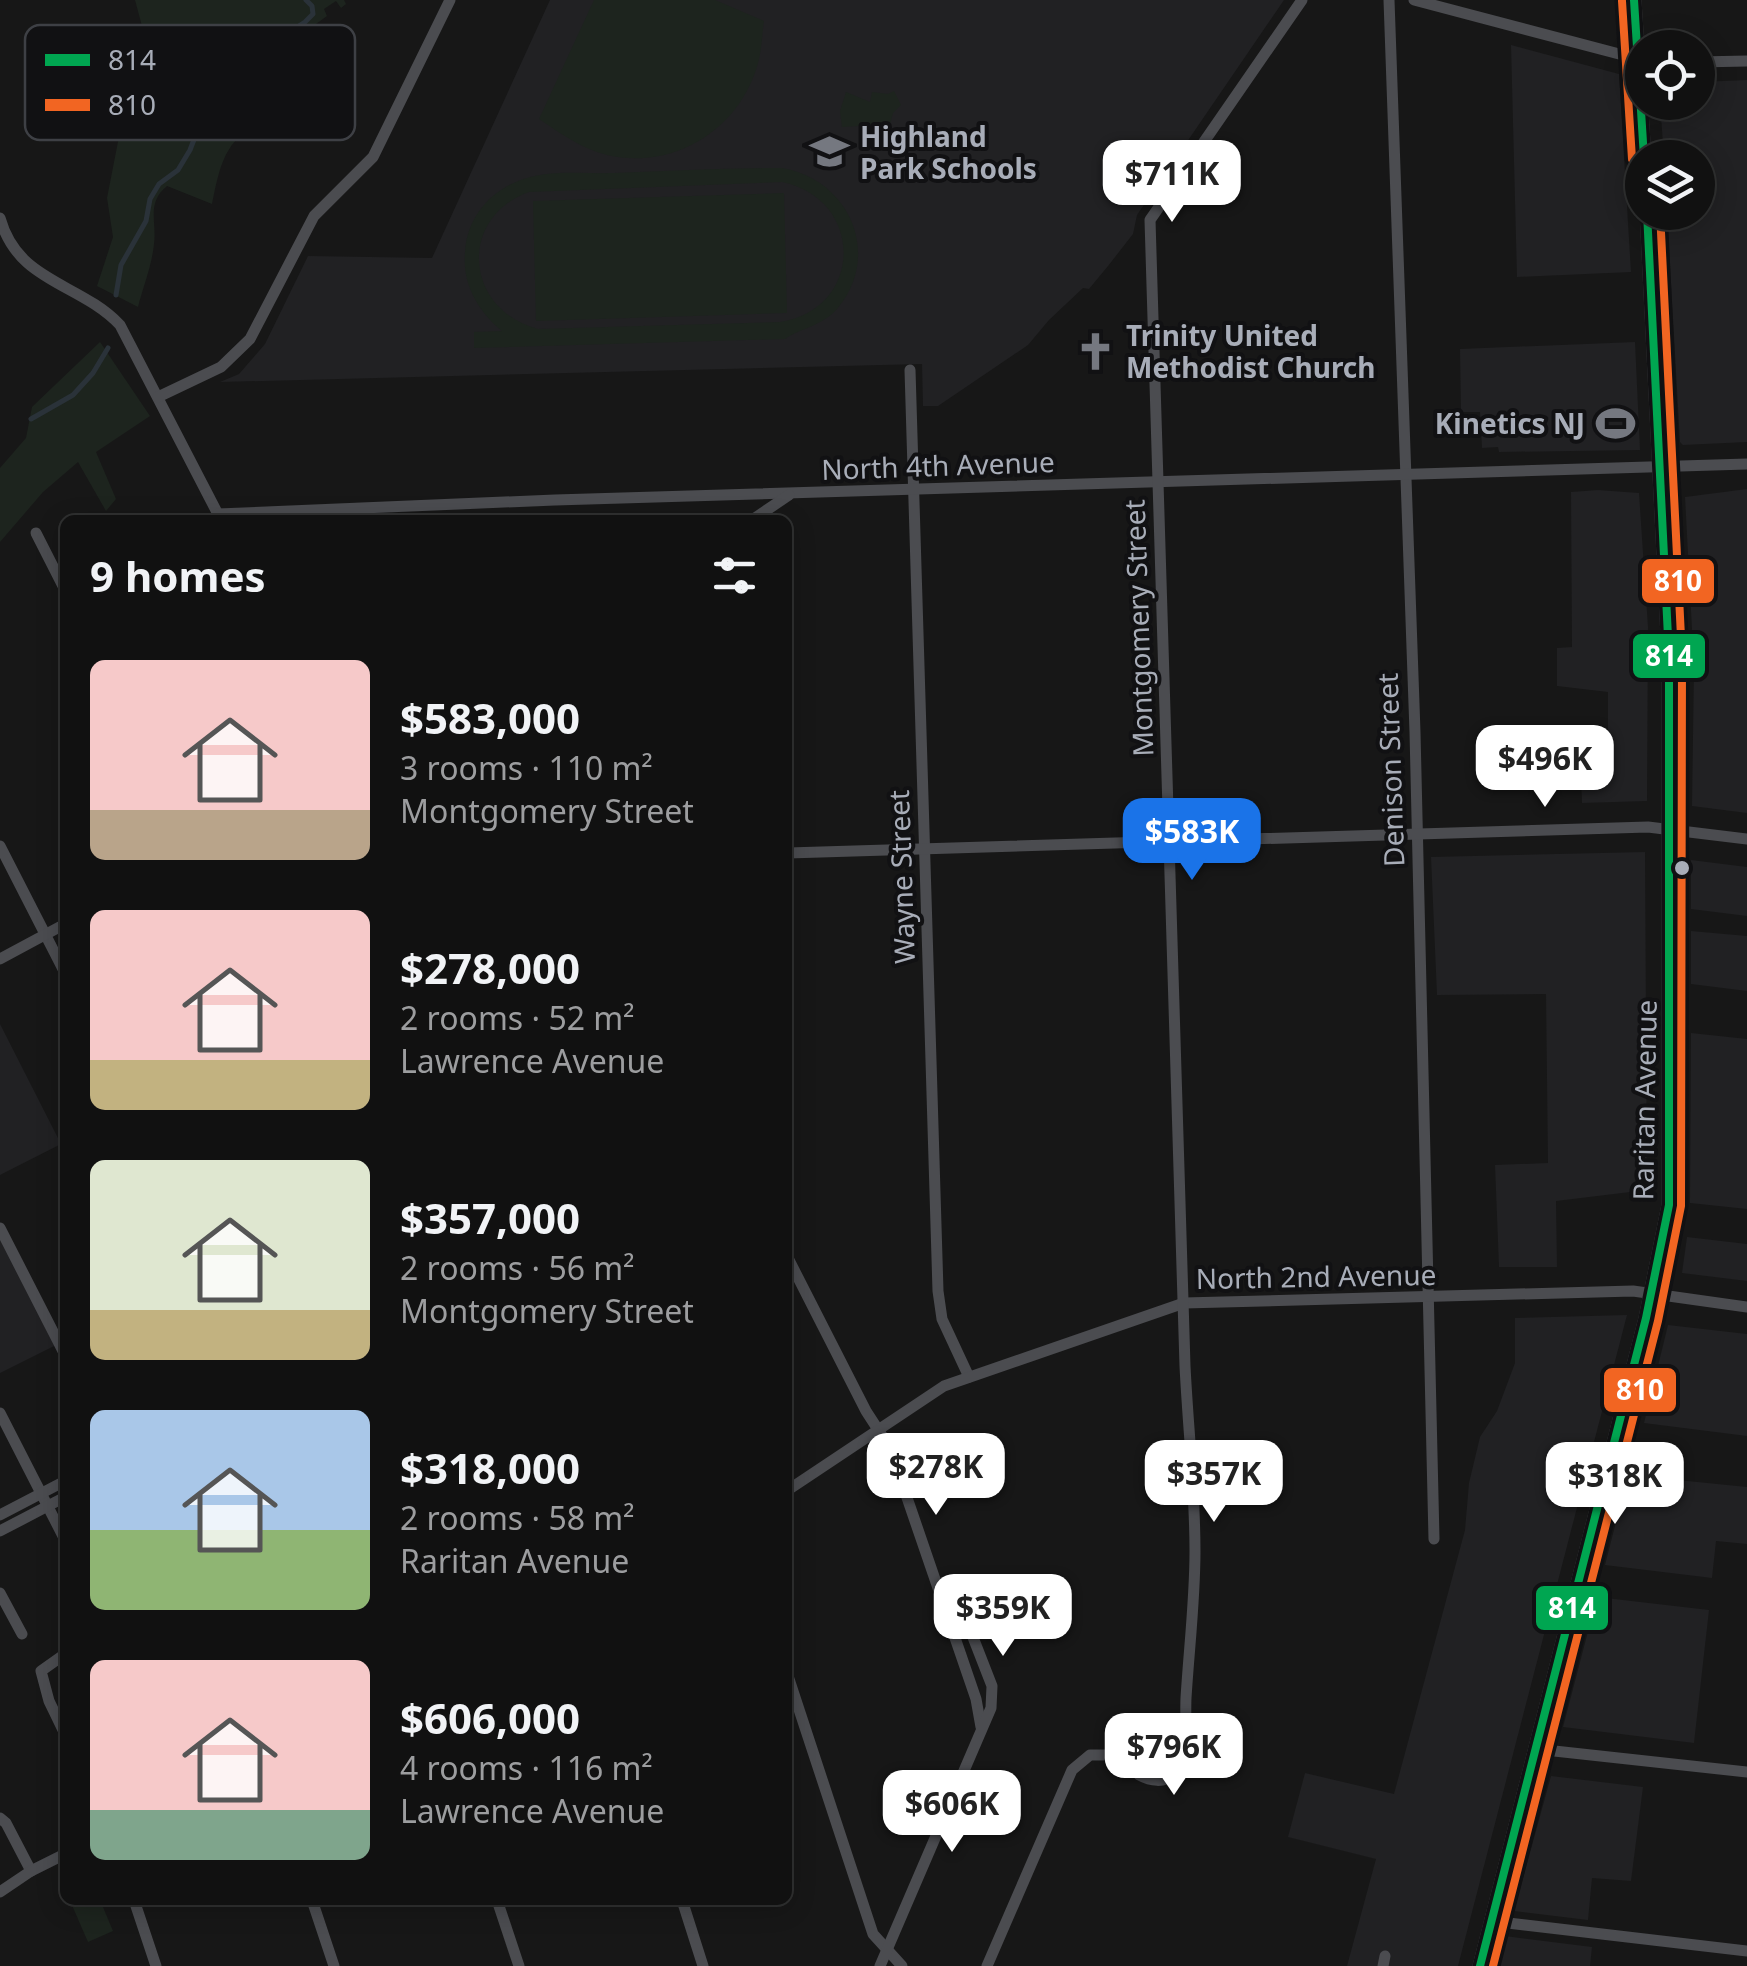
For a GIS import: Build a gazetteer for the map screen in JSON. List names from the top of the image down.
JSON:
{
  "streets": {
    "main road": ["Raritan Avenue"],
    "street": [
      "North 4th Avenue",
      "Montgomery Street",
      "Denison Street",
      "Wayne Street",
      "North 2nd Avenue"
    ]
  },
  "crossings": [
    ["North 4th Avenue", "Montgomery Street"],
    ["North 4th Avenue", "Denison Street"],
    ["North 4th Avenue", "Wayne Street"],
    ["North 4th Avenue", "Raritan Avenue"],
    ["Montgomery Street", "North 2nd Avenue"],
    ["Denison Street", "North 2nd Avenue"],
    ["Wayne Street", "North 2nd Avenue"],
    ["Raritan Avenue", "North 2nd Avenue"]
  ],
  "places": {
    "school or university": ["Highland Park Schools"],
    "church": ["Trinity United Methodist Church"],
    "sports": ["Kinetics NJ"]
  },
  "lines": ["transit line 814", "transit line 810"],
  "legend": ["814", "810"],
  "page": {
    "price": [
      "$711K",
      "$496K",
      "$583K",
      "$278K",
      "$357K",
      "$318K",
      "$359K",
      "$796K",
      "$606K"
    ],
    "heading": "9 homes",
    "list": [
      {
        "name": "$583,000",
        "note": "3 rooms · 110 m² · Montgomery Street"
      },
      {
        "name": "$278,000",
        "note": "2 rooms · 52 m² · Lawrence Avenue"
      },
      {
        "name": "$357,000",
        "note": "2 rooms · 56 m² · Montgomery Street"
      },
      {
        "name": "$318,000",
        "note": "2 rooms · 58 m² · Raritan Avenue"
      },
      {
        "name": "$606,000",
        "note": "4 rooms · 116 m² · Lawrence Avenue"
      }
    ]
  }
}
